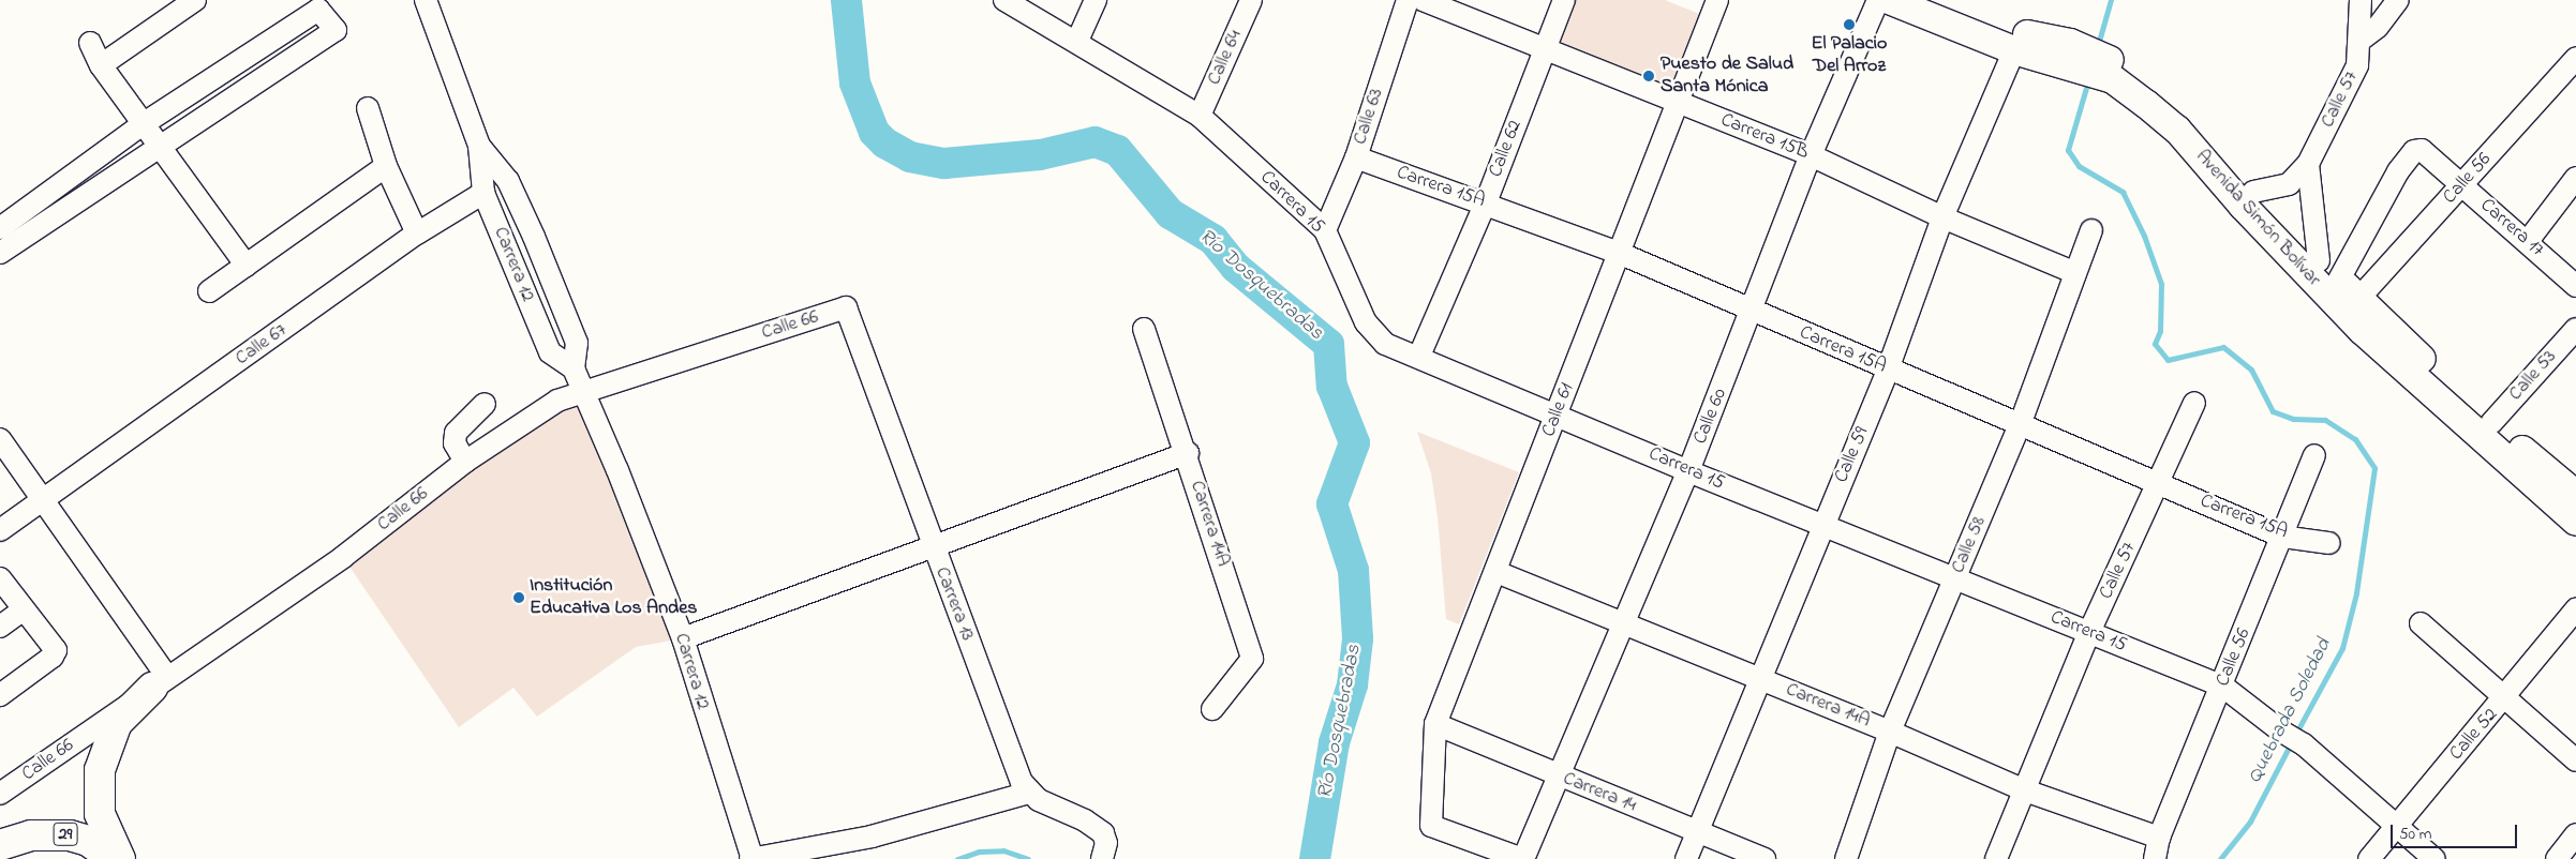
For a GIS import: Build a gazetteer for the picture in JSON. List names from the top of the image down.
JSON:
{
  "streets": {
    "highway": ["29"],
    "main road": ["Avenida Simón Bolívar"],
    "street": [
      "Calle 64",
      "Calle 57",
      "Calle 63",
      "Carrera 15B",
      "Calle 62",
      "Calle 56",
      "Carrera 15A",
      "Carrera 15",
      "Carrera 17",
      "Carrera 12",
      "Calle 66",
      "Calle 67",
      "Calle 53",
      "Calle 61",
      "Calle 60",
      "Calle 59",
      "Carrera 14A",
      "Calle 58",
      "Carrera 13",
      "Calle 52",
      "Carrera 14"
    ]
  },
  "crossings": [
    ["Calle 64", "Carrera 15"],
    ["Calle 57", "Carrera 15A"],
    ["Calle 57", "Carrera 15"],
    ["Calle 57", "Avenida Simón Bolívar"],
    ["Calle 57", "Carrera 14A"],
    ["Calle 63", "Carrera 15A"],
    ["Calle 63", "Carrera 15"],
    ["Carrera 15B", "Calle 62"],
    ["Carrera 15B", "Calle 61"],
    ["Carrera 15B", "Calle 60"],
    ["Carrera 15B", "Calle 59"],
    ["Carrera 15B", "Calle 58"],
    ["Calle 62", "Carrera 15A"],
    ["Calle 62", "Carrera 15"],
    ["Calle 56", "Carrera 15A"],
    ["Calle 56", "Carrera 15"],
    ["Calle 56", "Avenida Simón Bolívar"],
    ["Calle 56", "Carrera 17"],
    ["Calle 56", "Carrera 14A"],
    ["Carrera 15A", "Calle 61"],
    ["Carrera 15A", "Calle 60"],
    ["Carrera 15A", "Calle 59"],
    ["Carrera 15A", "Calle 58"],
    ["Carrera 15", "Calle 61"],
    ["Carrera 15", "Calle 60"],
    ["Carrera 15", "Calle 59"],
    ["Carrera 15", "Calle 58"],
    ["Carrera 15", "Calle 52"],
    ["Avenida Simón Bolívar", "Carrera 17"],
    ["Avenida Simón Bolívar", "Calle 53"],
    ["Avenida Simón Bolívar", "Calle 59"],
    ["Carrera 12", "Calle 66"],
    ["Carrera 12", "Calle 67"],
    ["Calle 66", "Carrera 13"],
    ["Calle 61", "Calle 60"],
    ["Calle 61", "Carrera 14A"],
    ["Calle 61", "Carrera 14"],
    ["Calle 60", "Carrera 14A"],
    ["Calle 60", "Carrera 14"],
    ["Calle 59", "Carrera 14A"],
    ["Calle 59", "Carrera 14"],
    ["Carrera 14A", "Calle 58"]
  ],
  "water": ["Río Dosquebradas", "Quebrada Soledad"],
  "places": ["El Palacio Del Arroz", "Puesto de Salud Santa Mónica", "Institución Educativa Los Andes"],
  "scale_bar": "50 m"
}
